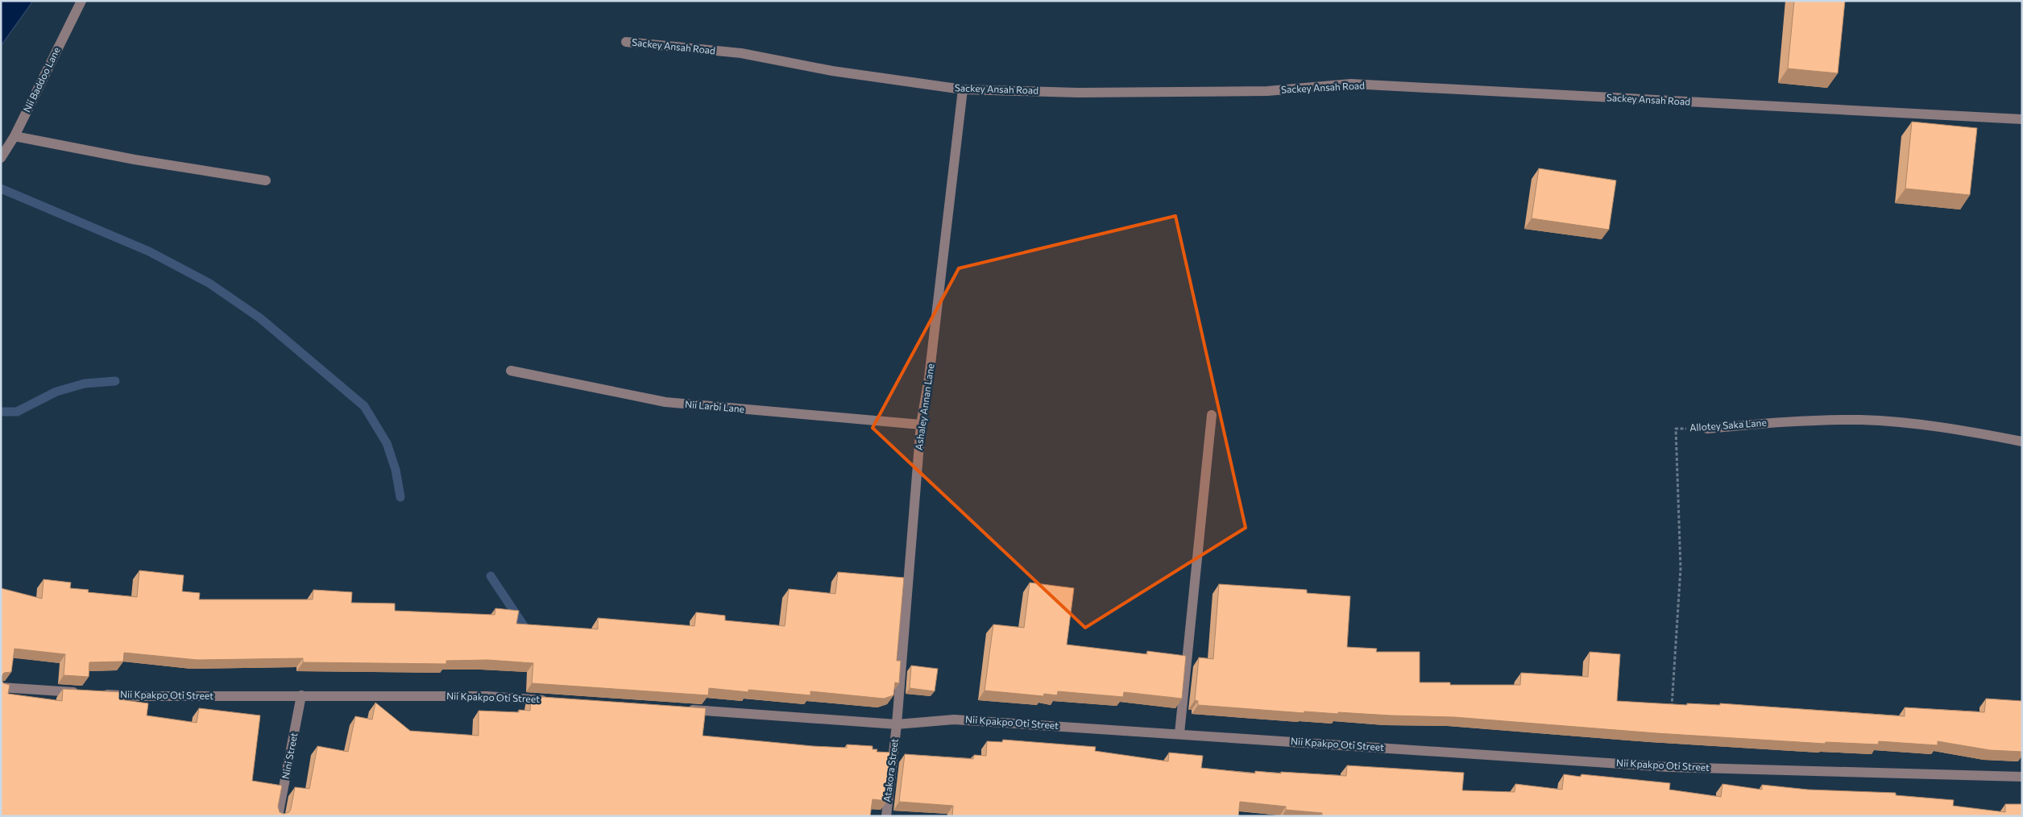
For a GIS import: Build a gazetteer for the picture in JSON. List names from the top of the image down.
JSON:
{
  "streets": {
    "street": [
      "Sackey Ansah Road",
      "Nii Baddoo Lane",
      "Nii Larbi Lane",
      "Ashaley Annan Lane",
      "Allotey Saka Lane",
      "Nii Kpakpo Oti Street",
      "Nini Street",
      "Atakora Street"
    ]
  },
  "crossings": [
    ["Sackey Ansah Road", "Ashaley Annan Lane"],
    ["Nii Larbi Lane", "Ashaley Annan Lane"],
    ["Ashaley Annan Lane", "Nii Kpakpo Oti Street"],
    ["Ashaley Annan Lane", "Atakora Street"],
    ["Nii Kpakpo Oti Street", "Nini Street"],
    ["Nii Kpakpo Oti Street", "Atakora Street"]
  ]
}
